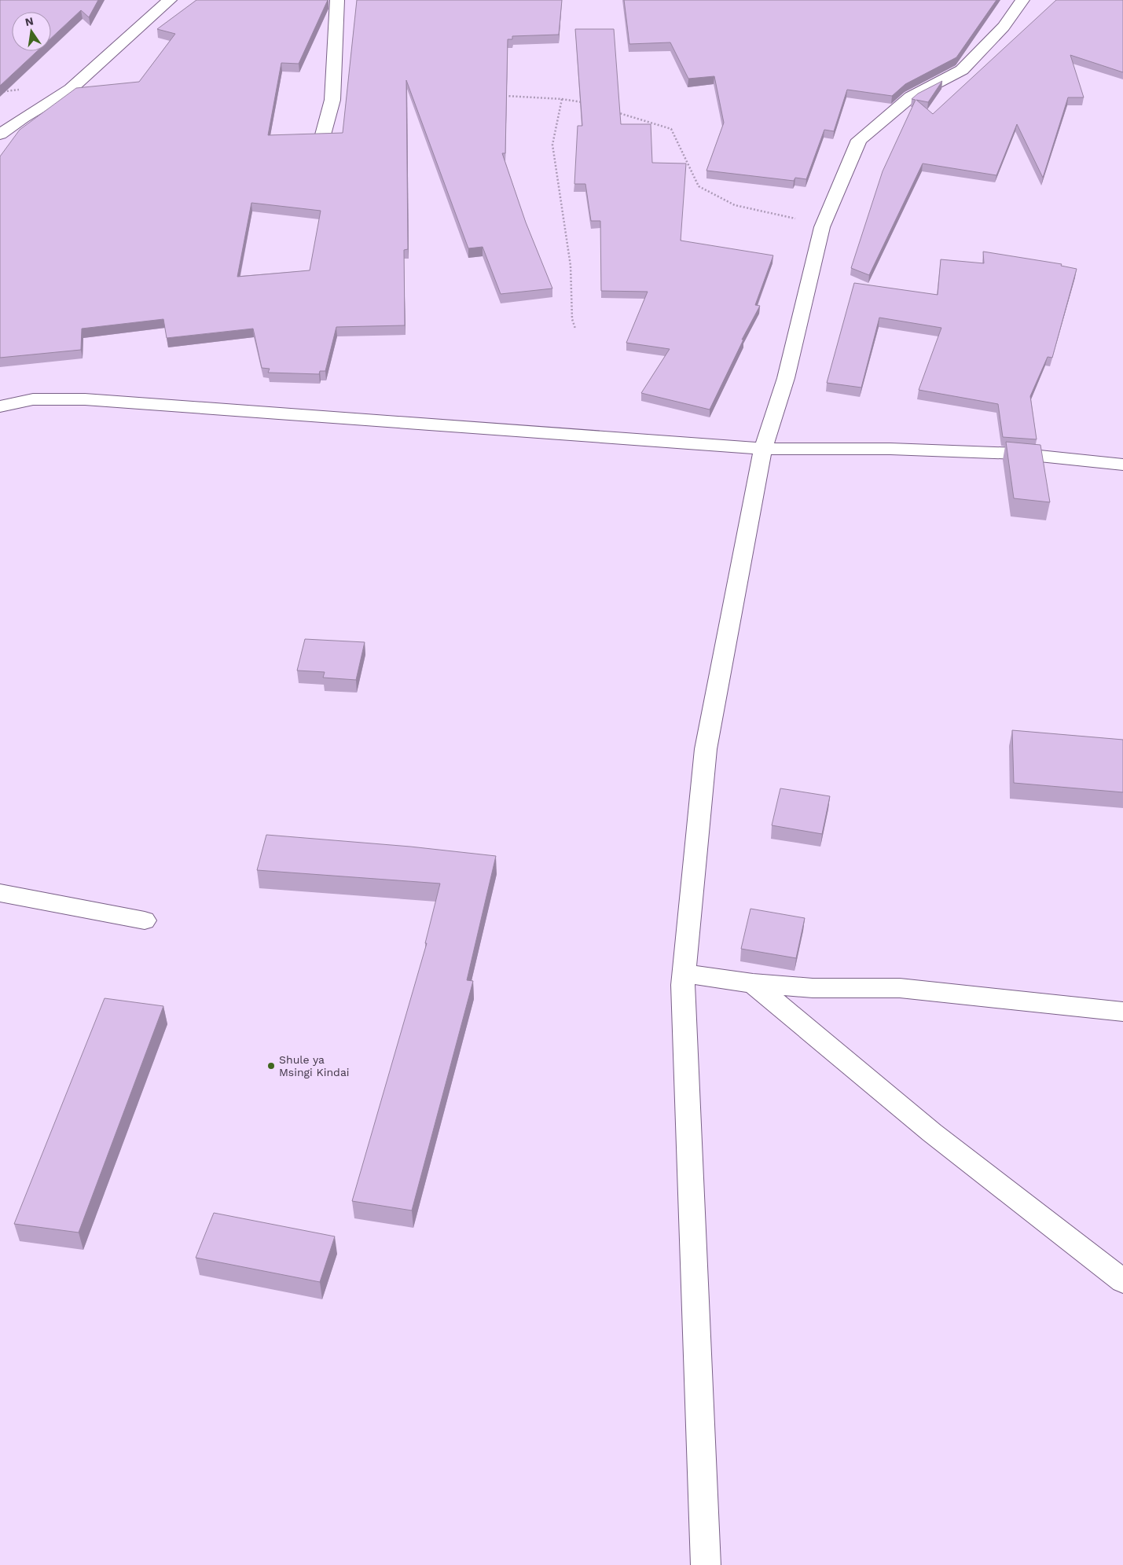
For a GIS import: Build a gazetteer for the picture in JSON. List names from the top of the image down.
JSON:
{
  "places": ["Shule ya Msingi Kindai"],
  "north": "top"
}
